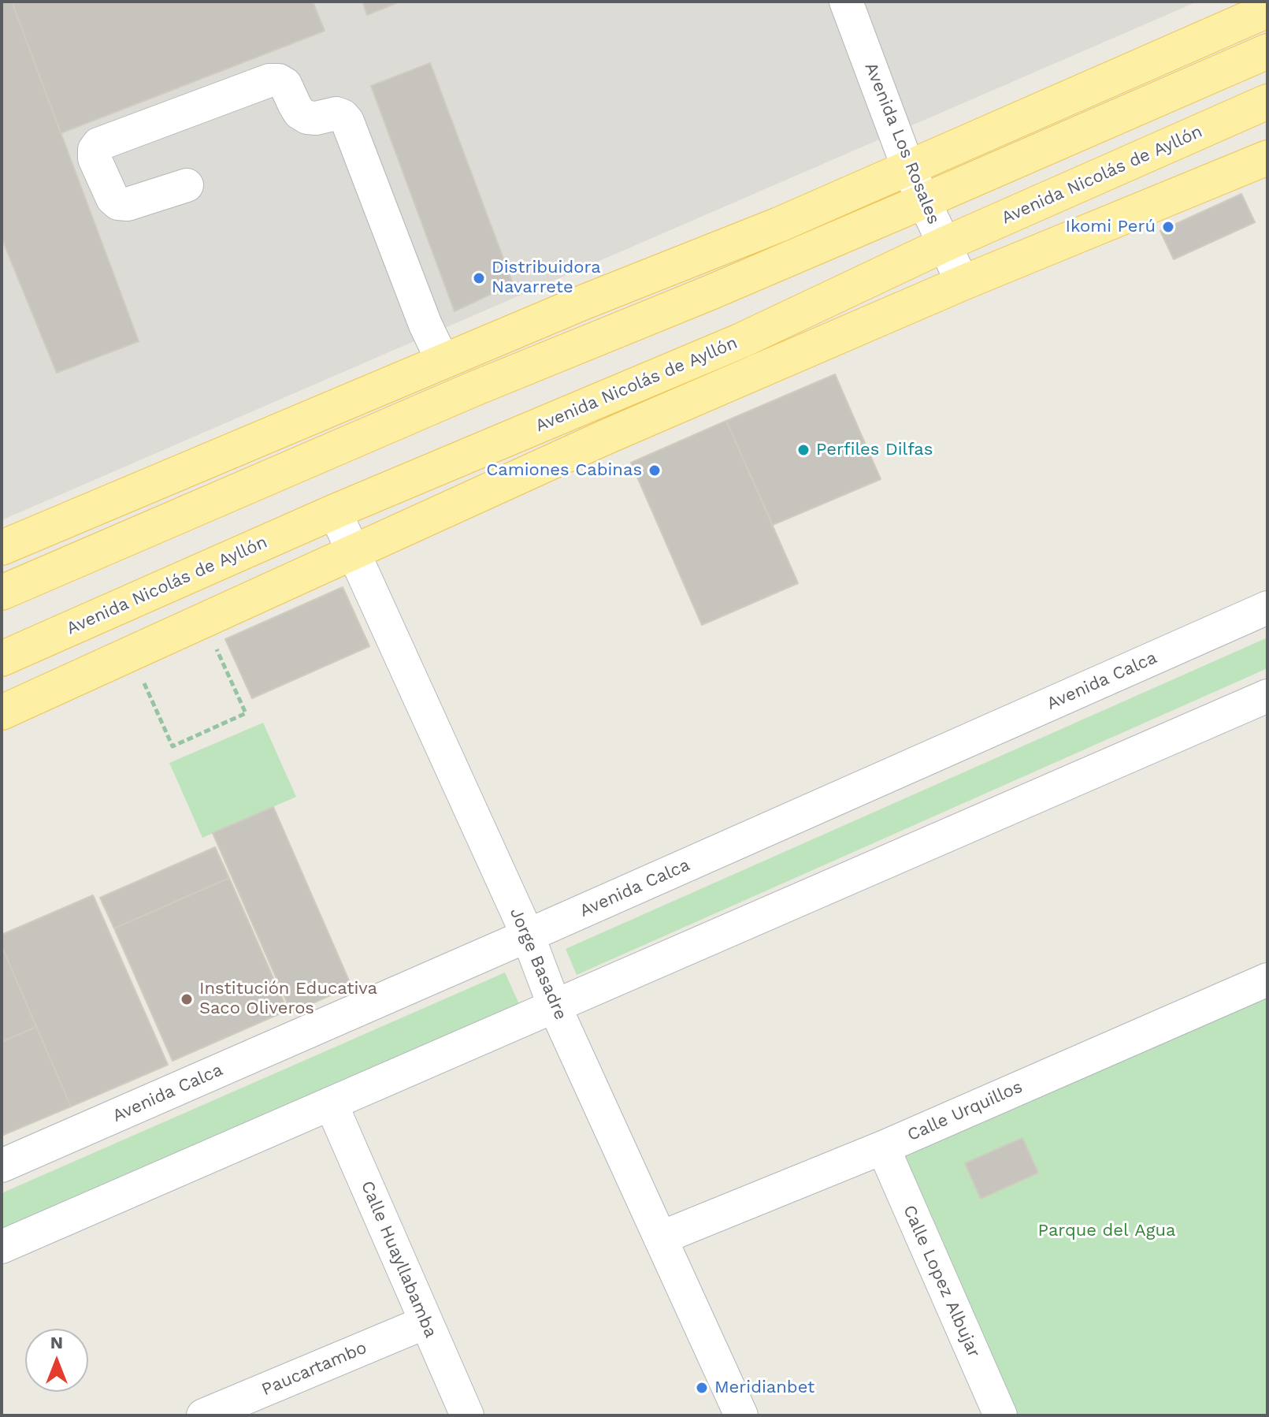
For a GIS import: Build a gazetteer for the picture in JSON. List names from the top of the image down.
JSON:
{
  "streets": {
    "main road": ["Avenida Nicolás de Ayllón"],
    "street": [
      "Avenida Los Rosales",
      "Avenida Calca",
      "Jorge Basadre",
      "Calle Urquillos",
      "Calle Huayllabamba",
      "Calle Lopez Albujar",
      "Paucartambo"
    ]
  },
  "crossings": [
    ["Avenida Los Rosales", "Avenida Nicolás de Ayllón"],
    ["Avenida Nicolás de Ayllón", "Jorge Basadre"],
    ["Avenida Calca", "Jorge Basadre"],
    ["Jorge Basadre", "Calle Urquillos"],
    ["Calle Urquillos", "Calle Lopez Albujar"],
    ["Calle Huayllabamba", "Paucartambo"]
  ],
  "parks": ["Parque del Agua"],
  "places": [
    "Ikomi Perú",
    "Distribuidora Navarrete",
    "Perfiles Dilfas",
    "Camiones Cabinas",
    "Institución Educativa Saco Oliveros",
    "Meridianbet"
  ],
  "north": "top"
}
